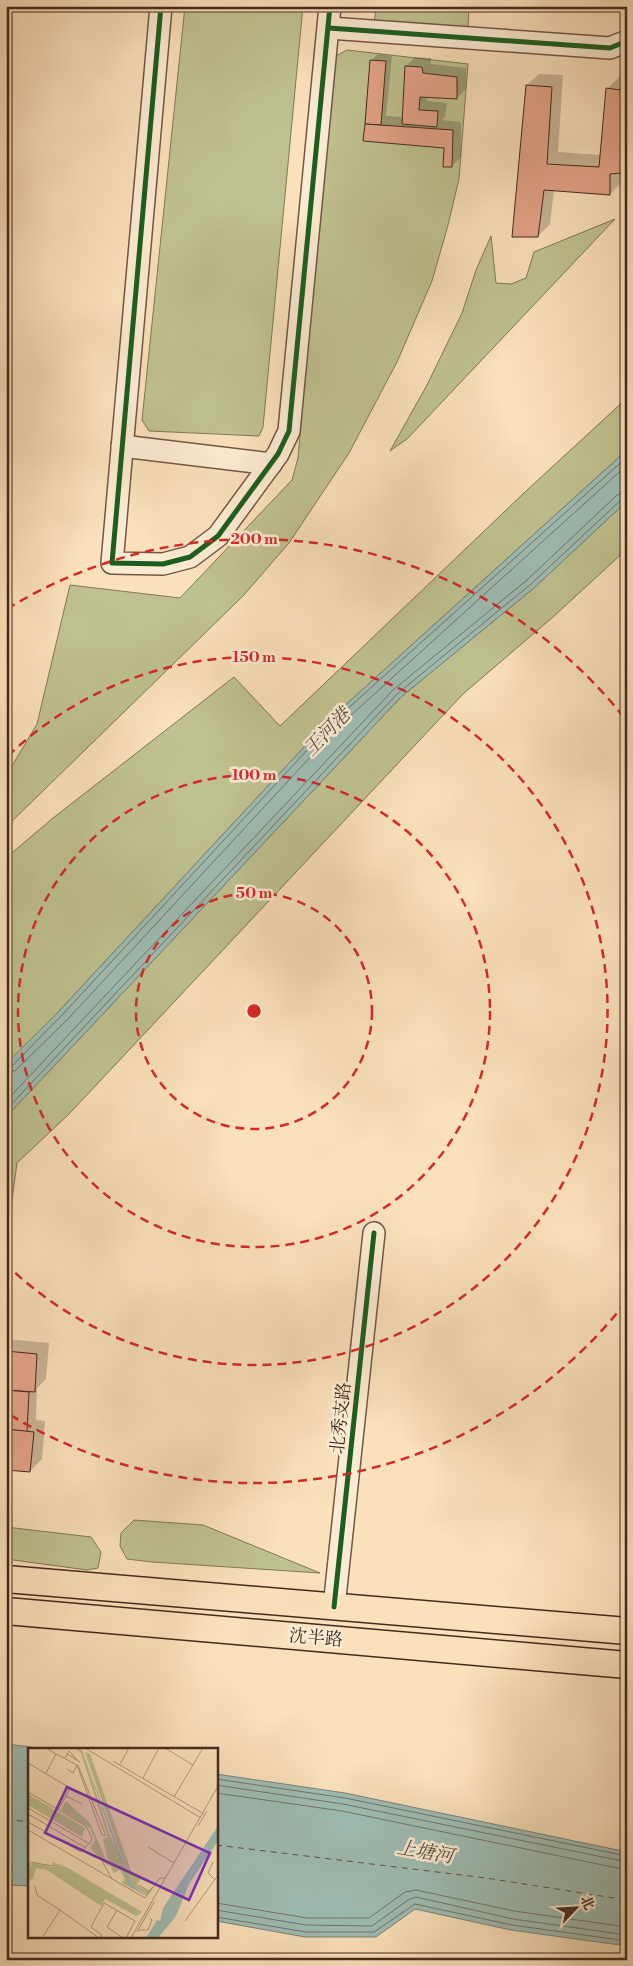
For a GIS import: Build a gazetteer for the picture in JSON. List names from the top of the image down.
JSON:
{
  "streets": {
    "main road": ["沈半路"],
    "street": ["北秀支路"]
  },
  "crossings": [
    ["北秀支路", "沈半路"]
  ],
  "water": ["王河港", "上塘河"],
  "north": "top right",
  "rings": [
    "200 m",
    "150 m",
    "100 m",
    "50 m"
  ]
}
